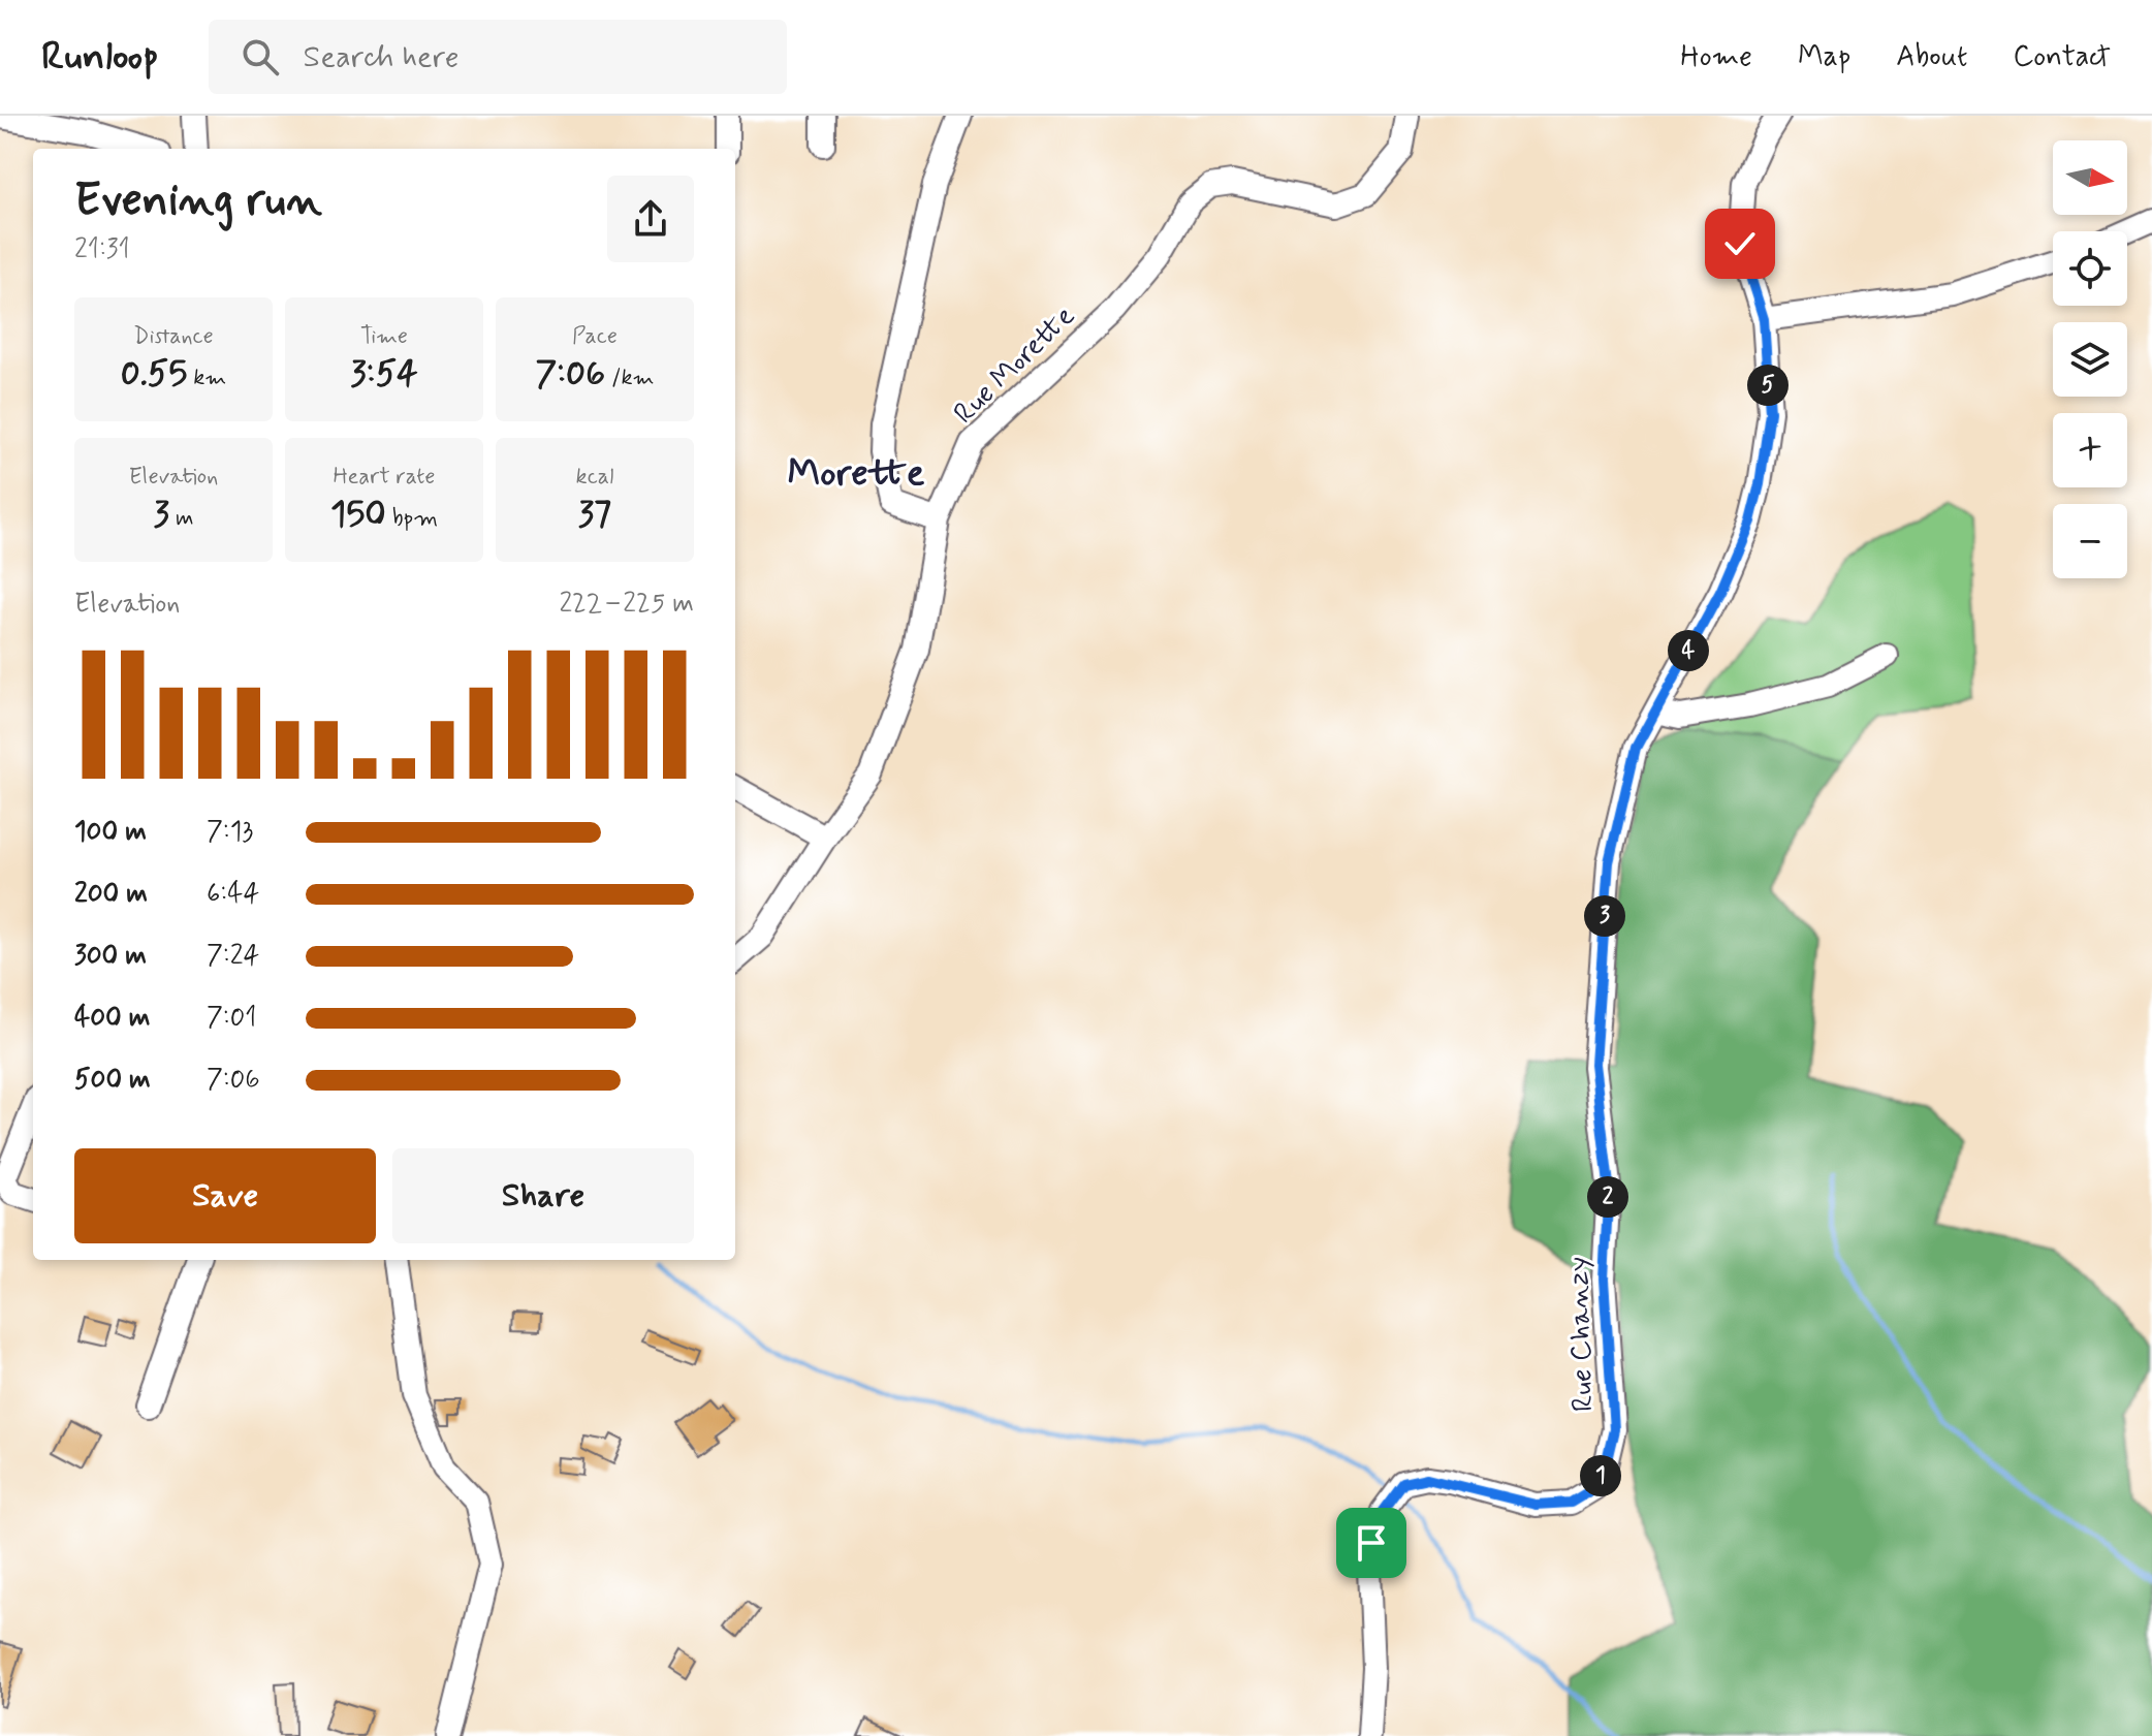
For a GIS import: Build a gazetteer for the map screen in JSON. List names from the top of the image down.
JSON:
{
  "streets": {
    "street": ["Rue Morette", "Rue Chanzy"]
  },
  "districts": ["Morette"],
  "north": "right",
  "page": {
    "header": "Runloop",
    "search": "Search here",
    "nav": [
      "Home",
      "Map",
      "About",
      "Contact"
    ],
    "map_buttons": ["+", "−"],
    "heading": ["Evening run", "21:31"],
    "stats": [
      ["Distance", "0.55 km"],
      ["Time", "3:54"],
      ["Pace", "7:06 /km"],
      ["Elevation", "3 m"],
      ["Heart rate", "150 bpm"],
      ["kcal", "37"]
    ],
    "pins": [
      "5",
      "4",
      "3",
      "2",
      "1"
    ],
    "chart": ["Elevation", "222–225 m"],
    "list": [
      {
        "name": "100 m",
        "note": "7:13"
      },
      {
        "name": "200 m",
        "note": "6:44"
      },
      {
        "name": "300 m",
        "note": "7:24"
      },
      {
        "name": "400 m",
        "note": "7:01"
      },
      {
        "name": "500 m",
        "note": "7:06"
      }
    ],
    "buttons": ["Save", "Share"]
  }
}
